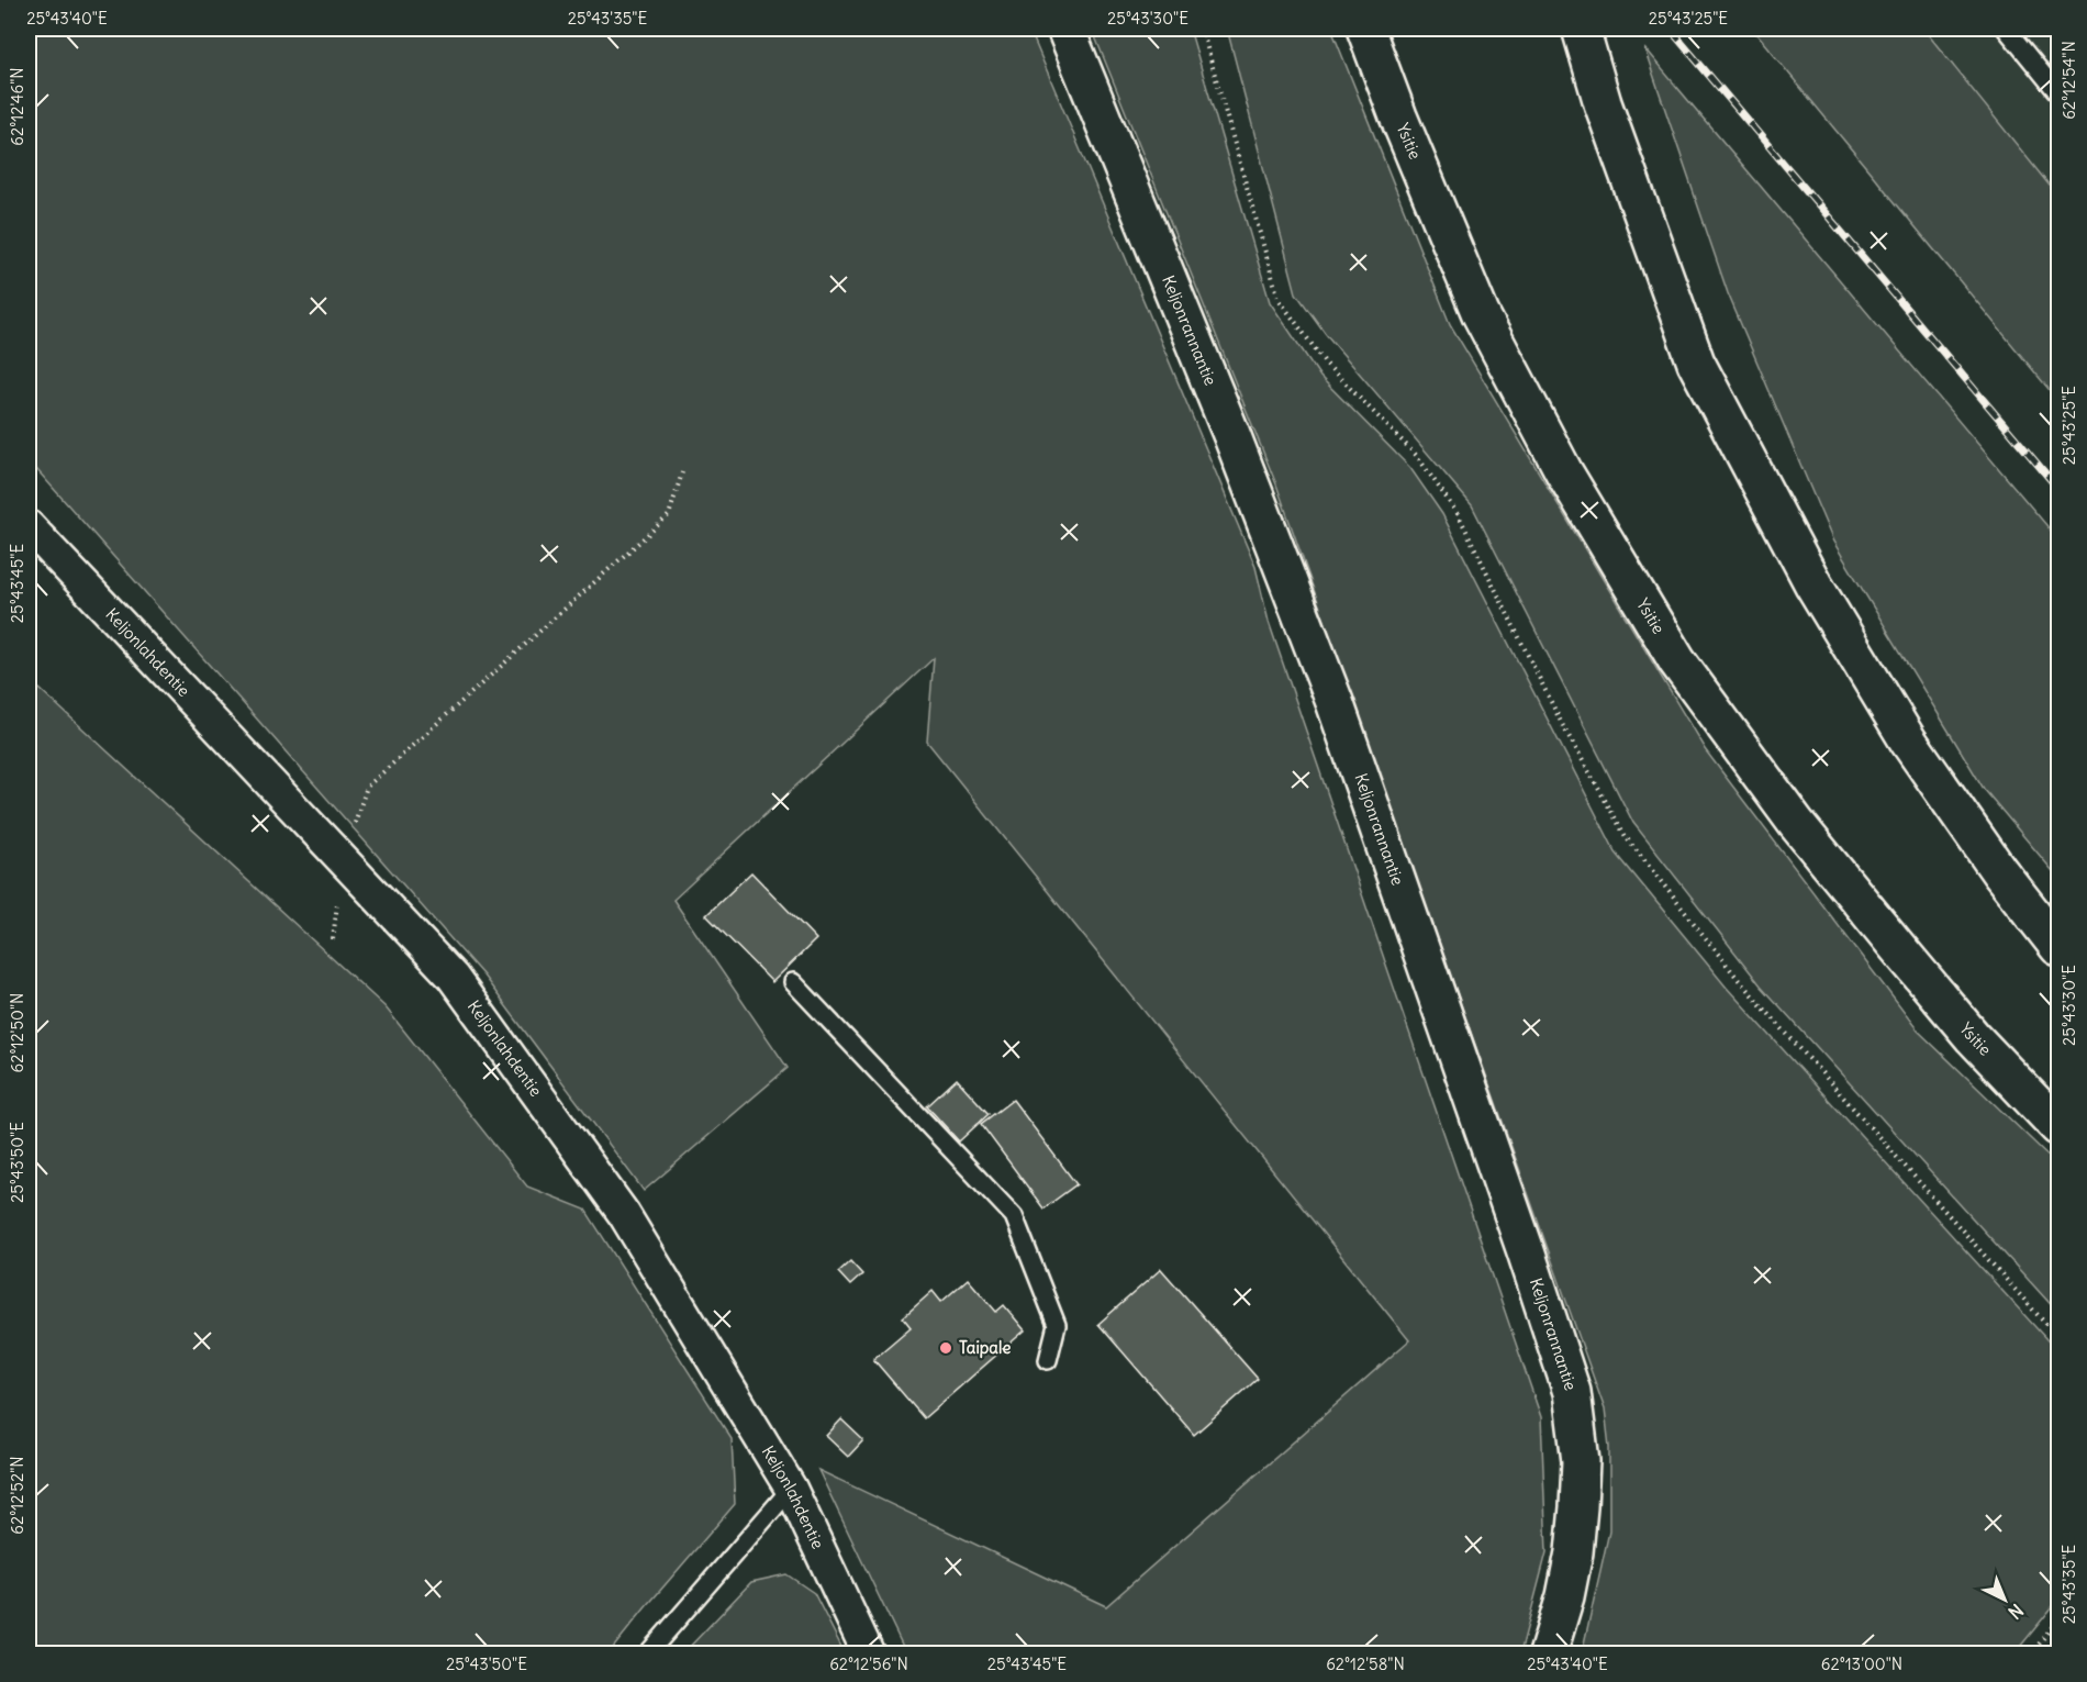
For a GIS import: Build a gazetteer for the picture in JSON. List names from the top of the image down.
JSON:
{
  "streets": {
    "main road": ["Ysitie", "Keljonrannantie"],
    "street": ["Keljonlahdentie"]
  },
  "places": ["Taipale"],
  "north": "bottom right",
  "coordinates": [
    "25°43'40\"E",
    "25°43'35\"E",
    "25°43'30\"E",
    "25°43'25\"E",
    "62°12'54\"N",
    "62°12'46\"N",
    "25°43'45\"E",
    "62°12'50\"N",
    "25°43'50\"E",
    "62°12'52\"N",
    "62°12'56\"N",
    "62°12'58\"N",
    "62°13'00\"N"
  ]
}
